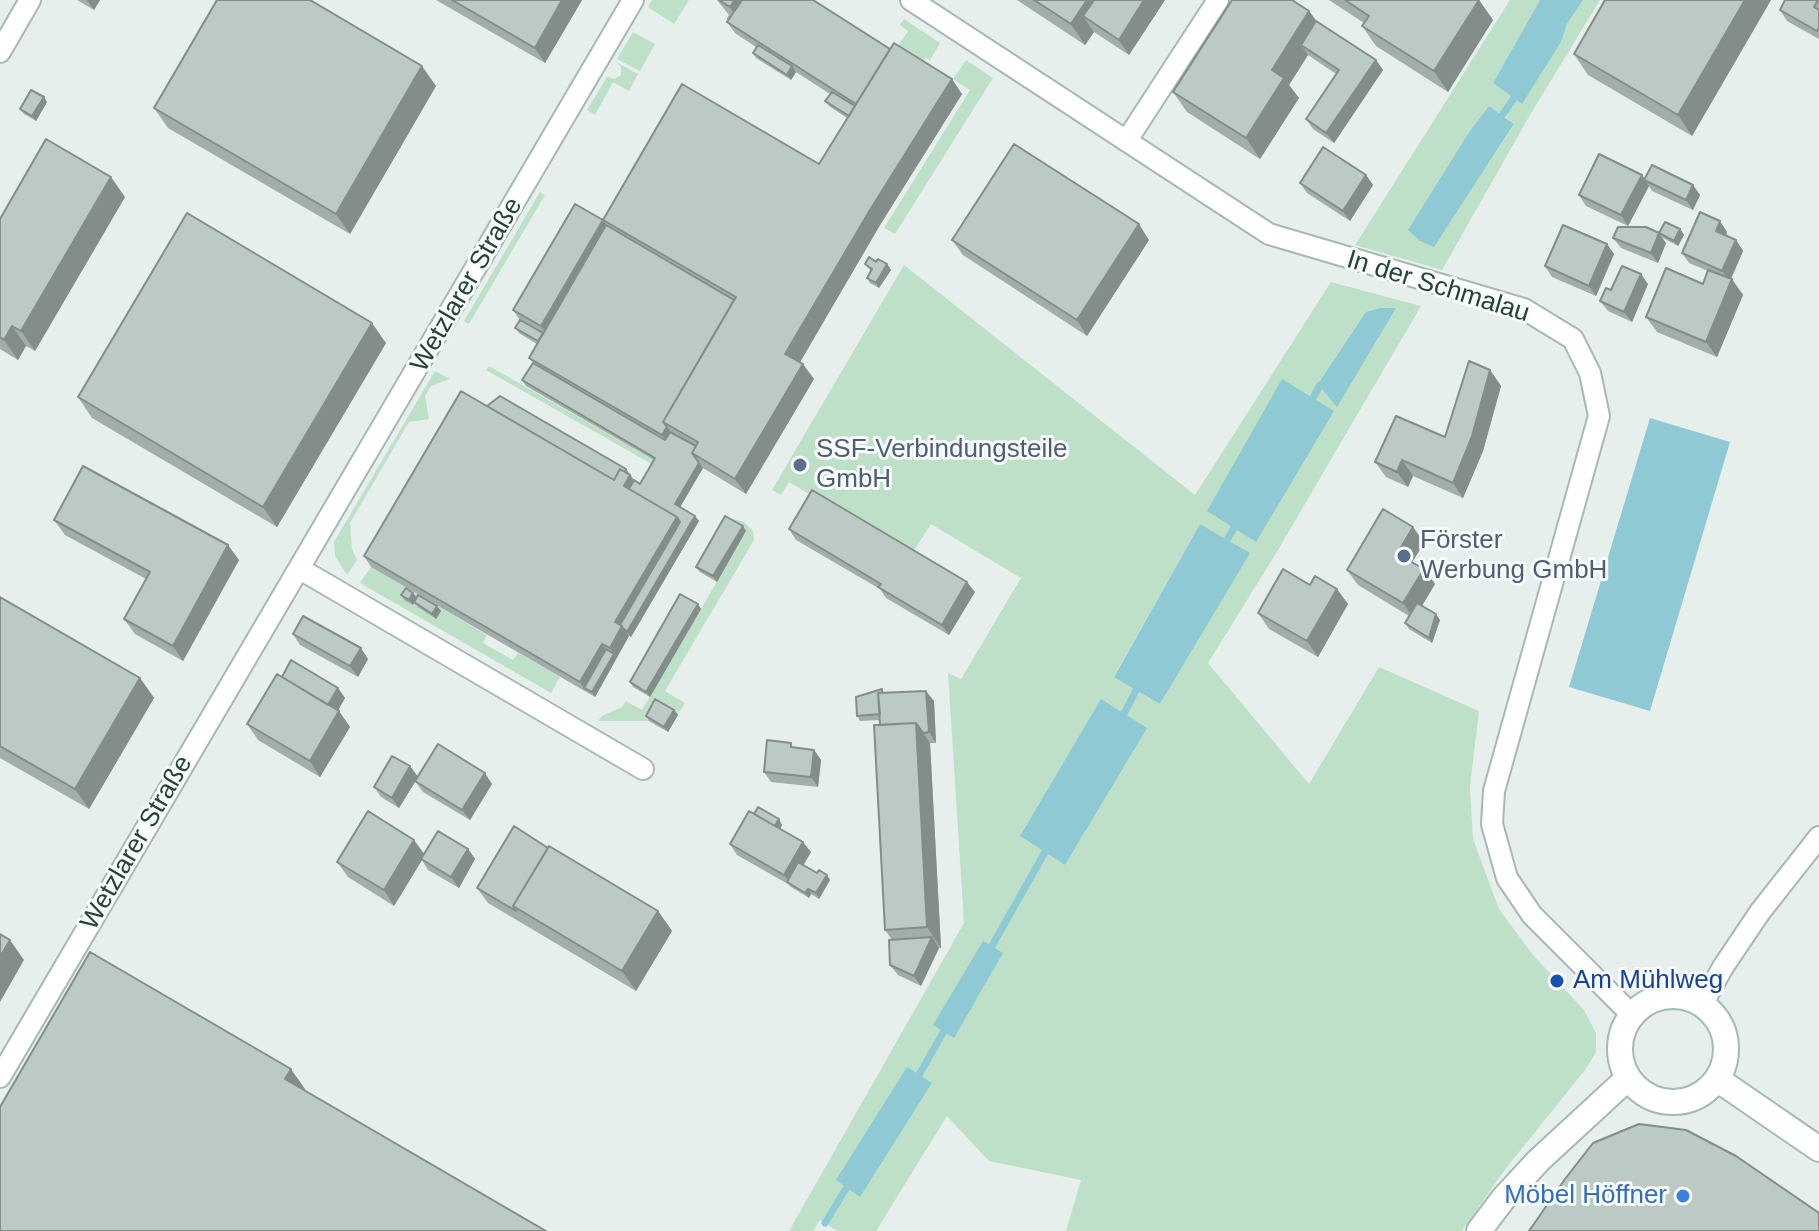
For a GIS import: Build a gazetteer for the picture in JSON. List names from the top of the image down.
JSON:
{
  "streets": {
    "street": ["Wetzlarer Straße", "In der Schmalau"]
  },
  "places": [
    "SSF-Verbindungsteile GmbH",
    "Förster Werbung GmbH",
    "Am Mühlweg",
    "Möbel Höffner"
  ]
}
